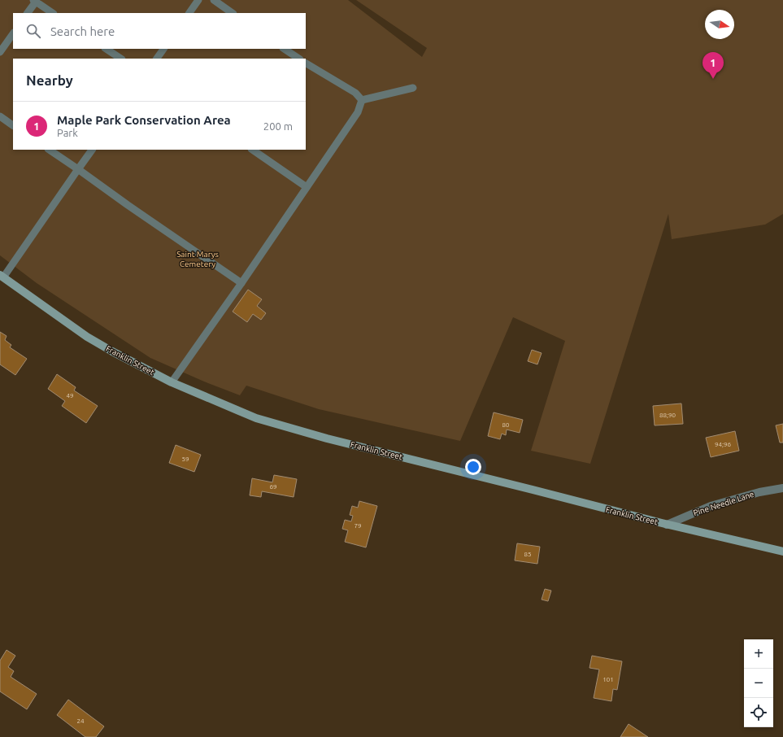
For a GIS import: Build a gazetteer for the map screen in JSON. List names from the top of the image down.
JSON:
{
  "streets": {
    "street": ["Franklin Street", "Pine Needle Lane"]
  },
  "crossings": [
    ["Franklin Street", "Pine Needle Lane"]
  ],
  "parks": ["Saint Marys Cemetery"],
  "house_numbers": [
    "49",
    "88;90",
    "80",
    "94;96",
    "59",
    "69",
    "79",
    "85",
    "101",
    "24"
  ],
  "north": "right",
  "page": {
    "search": "Search here",
    "pins": "1",
    "heading": "Nearby",
    "list": [
      {
        "mark": "1",
        "name": "Maple Park Conservation Area",
        "note": "Park",
        "value": "200 m"
      }
    ],
    "map_buttons": ["+", "−"]
  }
}
